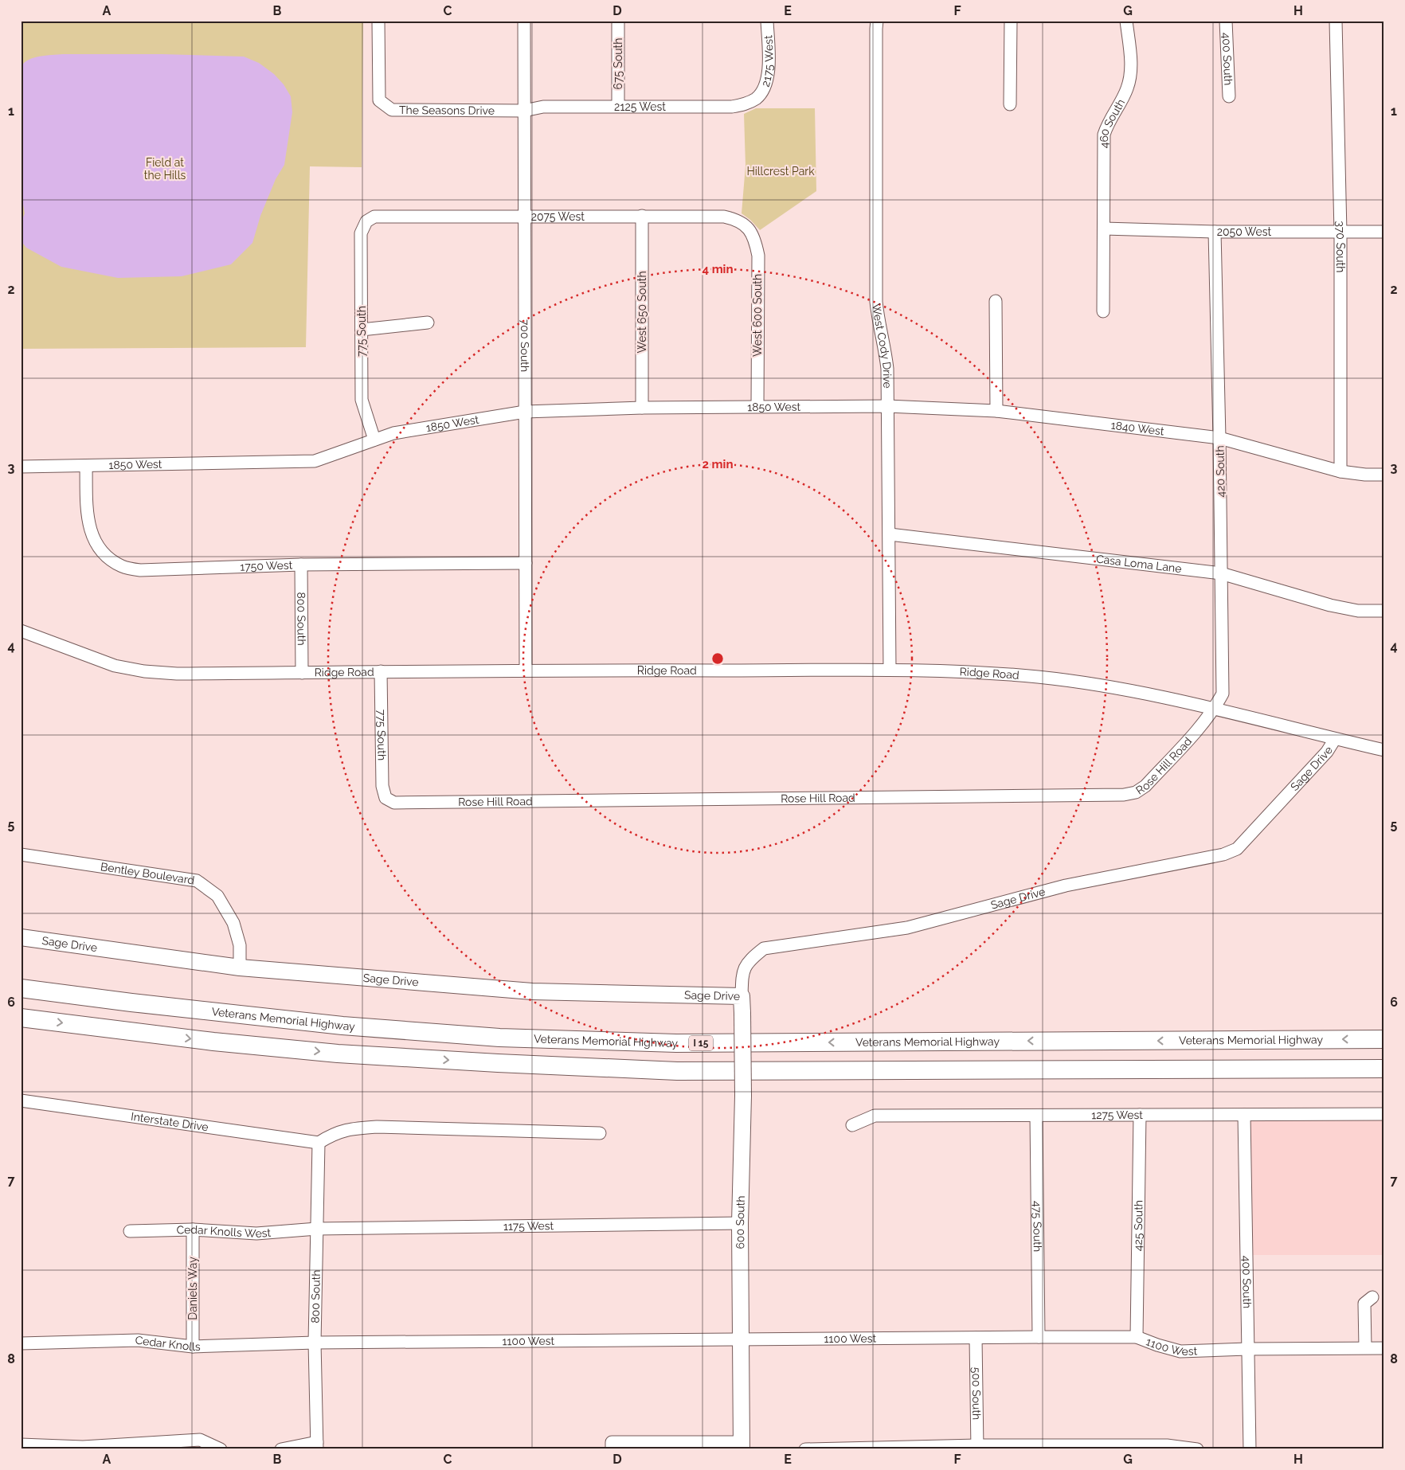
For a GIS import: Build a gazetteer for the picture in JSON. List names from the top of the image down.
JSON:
{
  "streets": {
    "highway": ["Veterans Memorial Highway", "I 15"],
    "main road": ["Sage Drive", "600 South"],
    "street": [
      "400 South",
      "2175 West",
      "675 South",
      "2125 West",
      "The Seasons Drive",
      "460 South",
      "2075 West",
      "2050 West",
      "370 South",
      "West 650 South",
      "West 600 South",
      "775 South",
      "700 South",
      "West Cody Drive",
      "1850 West",
      "1840 West",
      "420 South",
      "Casa Loma Lane",
      "1750 West",
      "800 South",
      "Ridge Road",
      "Rose Hill Road",
      "Bentley Boulevard",
      "1275 West",
      "Interstate Drive",
      "425 South",
      "1175 West",
      "475 South",
      "Cedar Knolls West",
      "Daniels Way",
      "1100 West",
      "Cedar Knolls",
      "500 South"
    ]
  },
  "crossings": [
    ["400 South", "1275 West"],
    ["400 South", "1100 West"],
    ["2175 West", "2125 West"],
    ["675 South", "2125 West"],
    ["2125 West", "The Seasons Drive"],
    ["2125 West", "700 South"],
    ["The Seasons Drive", "700 South"],
    ["460 South", "2050 West"],
    ["2075 West", "West 650 South"],
    ["2075 West", "West 600 South"],
    ["2075 West", "775 South"],
    ["2075 West", "700 South"],
    ["2050 West", "370 South"],
    ["2050 West", "420 South"],
    ["370 South", "1840 West"],
    ["West 650 South", "1850 West"],
    ["West 600 South", "1850 West"],
    ["775 South", "1850 West"],
    ["775 South", "Ridge Road"],
    ["775 South", "Rose Hill Road"],
    ["700 South", "1850 West"],
    ["700 South", "1750 West"],
    ["700 South", "Ridge Road"],
    ["West Cody Drive", "1850 West"],
    ["West Cody Drive", "1840 West"],
    ["West Cody Drive", "Casa Loma Lane"],
    ["West Cody Drive", "Ridge Road"],
    ["1850 West", "1840 West"],
    ["1850 West", "1750 West"],
    ["1840 West", "420 South"],
    ["420 South", "Casa Loma Lane"],
    ["420 South", "Ridge Road"],
    ["420 South", "Rose Hill Road"],
    ["1750 West", "800 South"],
    ["800 South", "Ridge Road"],
    ["800 South", "Interstate Drive"],
    ["800 South", "1175 West"],
    ["800 South", "Cedar Knolls West"],
    ["800 South", "1100 West"],
    ["800 South", "Cedar Knolls"],
    ["Ridge Road", "Rose Hill Road"],
    ["Ridge Road", "Sage Drive"],
    ["Sage Drive", "Bentley Boulevard"],
    ["Sage Drive", "600 South"],
    ["1275 West", "425 South"],
    ["1275 West", "475 South"],
    ["600 South", "1175 West"],
    ["600 South", "1100 West"],
    ["425 South", "1100 West"],
    ["1175 West", "Cedar Knolls West"],
    ["475 South", "1100 West"],
    ["Cedar Knolls West", "Daniels Way"],
    ["Daniels Way", "Cedar Knolls"],
    ["1100 West", "Cedar Knolls"],
    ["1100 West", "500 South"]
  ],
  "parks": ["Field at the Hills", "Hillcrest Park"],
  "grid": {
    "columns": [
      "A",
      "B",
      "C",
      "D",
      "E",
      "F",
      "G",
      "H"
    ],
    "rows": [
      "1",
      "2",
      "3",
      "4",
      "5",
      "6",
      "7",
      "8"
    ]
  },
  "rings": ["4 min", "2 min"]
}
